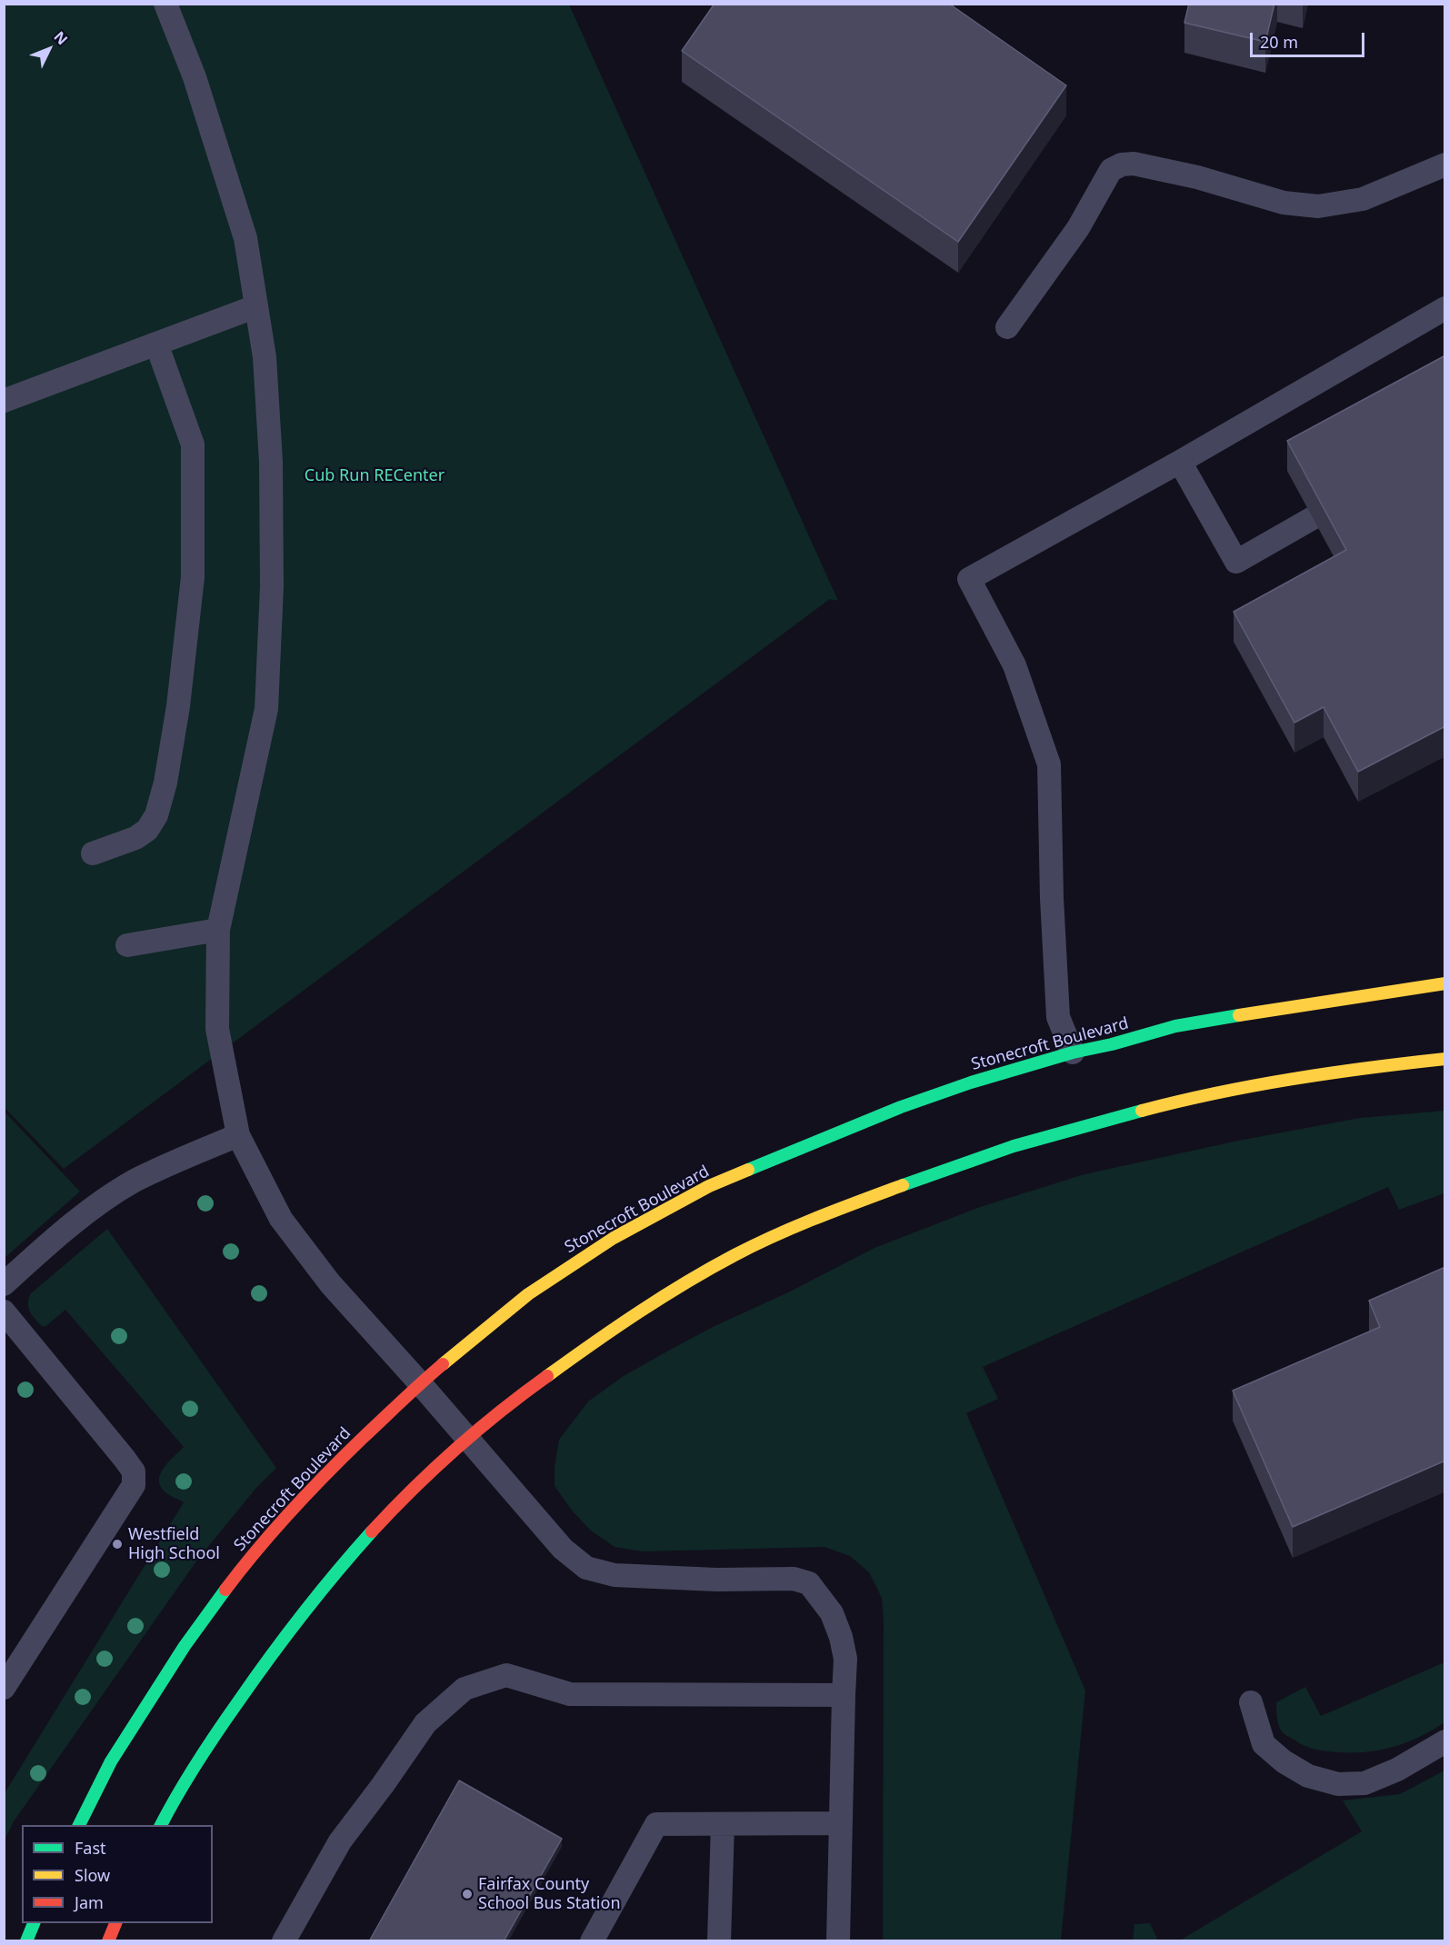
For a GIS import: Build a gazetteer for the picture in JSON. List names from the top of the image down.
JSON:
{
  "streets": {
    "main road": ["Stonecroft Boulevard"]
  },
  "parks": ["Cub Run RECenter"],
  "places": ["Westfield High School", "Fairfax County School Bus Station"],
  "legend": ["Fast", "Slow", "Jam"],
  "scale_bar": "20 m",
  "north": "top right"
}
